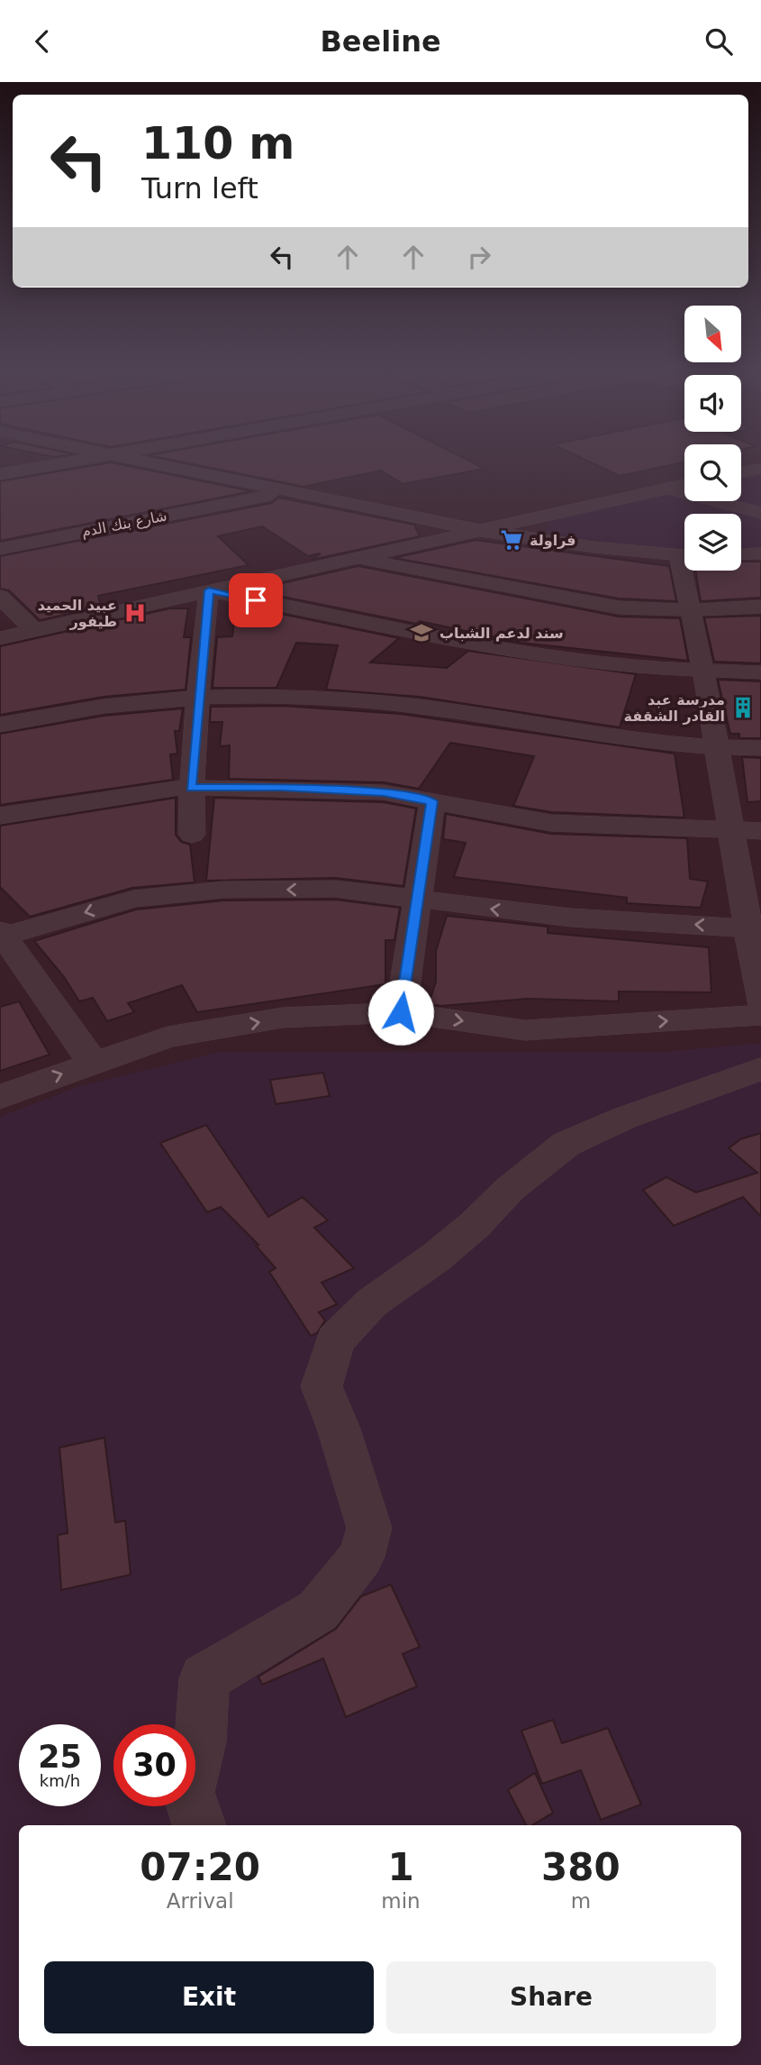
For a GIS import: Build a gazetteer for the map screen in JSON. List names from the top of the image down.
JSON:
{
  "streets": {
    "street": ["شارع بنك الدم"]
  },
  "places": {
    "supermarket": ["فراولة"],
    "hospital": ["عبيد الحميد طيفور"],
    "school or university": ["سند لدعم الشباب"],
    "building": ["مدرسة عبد القادر الشقفة"]
  },
  "north": "bottom right",
  "page": {
    "header": "Beeline",
    "turn": ["110 m", "Turn left"],
    "speed": "25 km/h",
    "limit": "30",
    "eta": [
      "07:20",
      "Arrival",
      "1",
      "min",
      "380",
      "m"
    ],
    "buttons": ["Exit", "Share"]
  }
}
